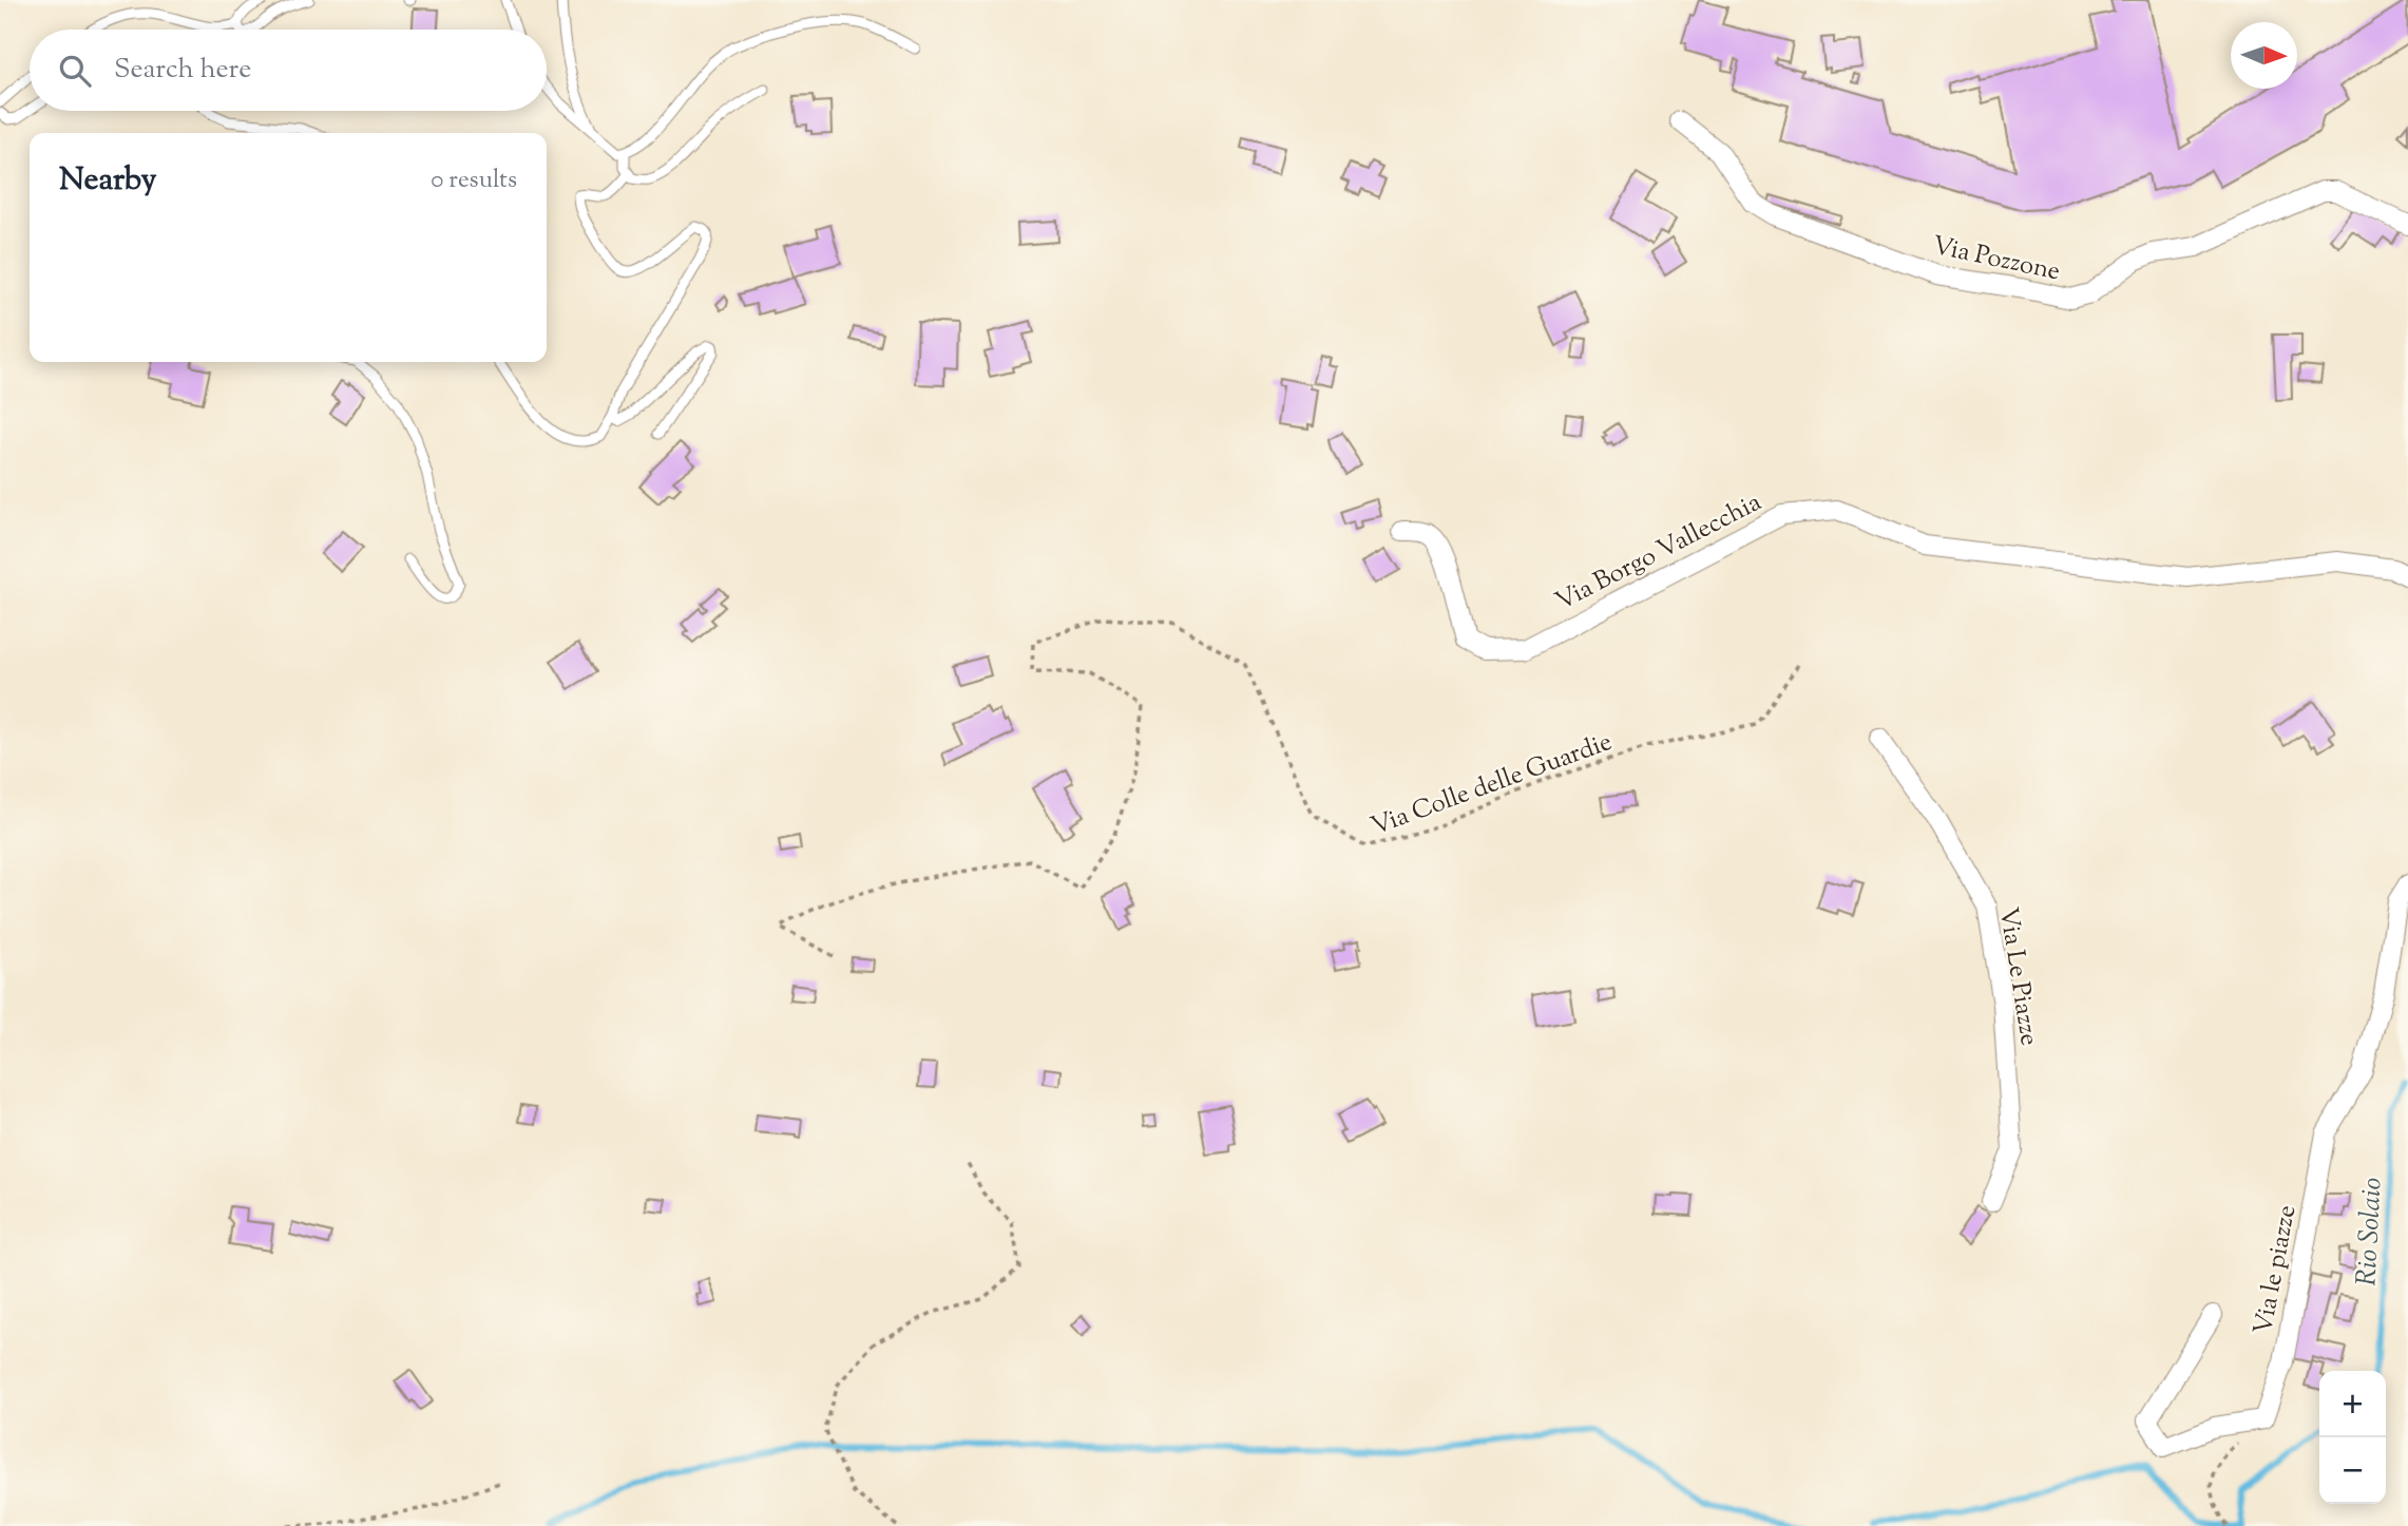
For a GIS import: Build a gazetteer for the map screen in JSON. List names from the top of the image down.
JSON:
{
  "streets": {
    "street": [
      "Via Pozzone",
      "Via Borgo Vallecchia",
      "Via Le Piazze",
      "Via le piazze"
    ],
    "path": ["Via Colle delle Guardie"]
  },
  "water": ["Rio Solaio"],
  "north": "right",
  "page": {
    "search": "Search here",
    "heading": ["Nearby", "0 results"],
    "map_buttons": ["+", "−"]
  }
}
